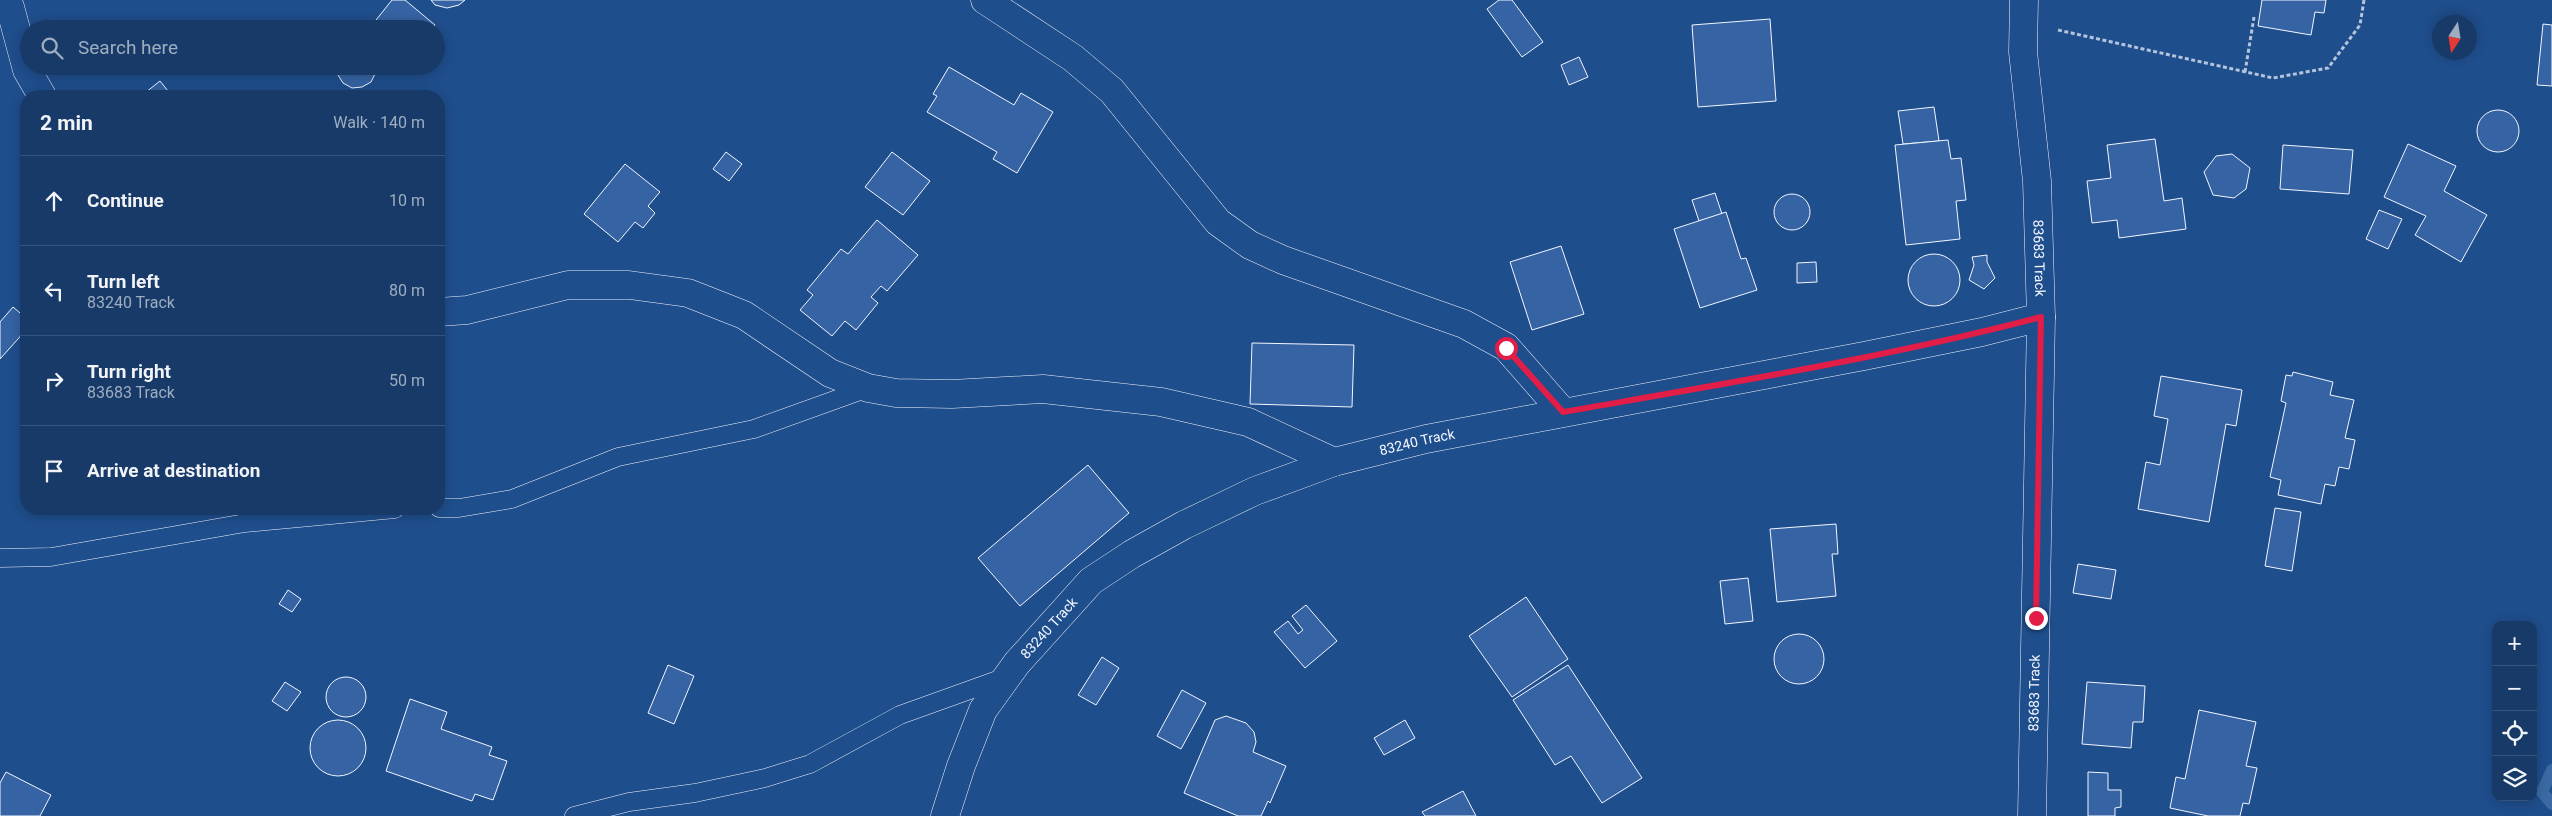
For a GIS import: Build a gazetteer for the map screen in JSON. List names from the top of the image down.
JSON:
{
  "streets": {
    "street": ["83683 Track", "83240 Track"]
  },
  "crossings": [
    ["83683 Track", "83240 Track"]
  ],
  "north": "bottom",
  "page": {
    "search": "Search here",
    "heading": ["2 min", "Walk · 140 m"],
    "list": [
      ["Continue", "10 m"],
      ["Turn left", "83240 Track", "80 m"],
      ["Turn right", "83683 Track", "50 m"],
      "Arrive at destination"
    ],
    "map_buttons": ["+", "−"]
  }
}
